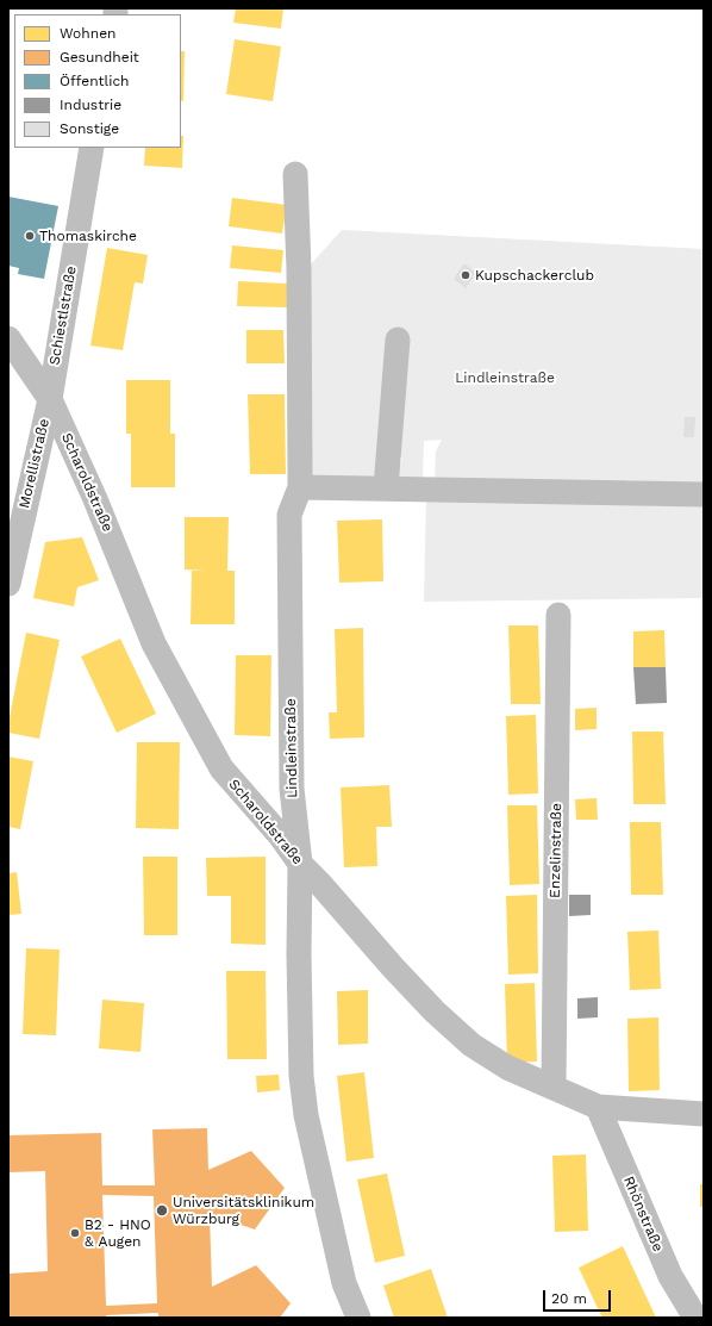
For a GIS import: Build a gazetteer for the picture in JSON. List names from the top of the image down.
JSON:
{
  "streets": {
    "street": [
      "Schiestlstraße",
      "Morellistraße",
      "Scharoldstraße",
      "Lindleinstraße",
      "Enzelinstraße",
      "Rhönstraße"
    ]
  },
  "crossings": [
    ["Schiestlstraße", "Morellistraße"],
    ["Schiestlstraße", "Scharoldstraße"],
    ["Morellistraße", "Scharoldstraße"],
    ["Scharoldstraße", "Lindleinstraße"],
    ["Scharoldstraße", "Enzelinstraße"],
    ["Scharoldstraße", "Rhönstraße"]
  ],
  "parks": ["Lindleinstraße"],
  "places": [
    "Thomaskirche",
    "Kupschackerclub",
    "Universitätsklinikum Würzburg",
    "B2 - HNO & Augen"
  ],
  "legend": [
    "Wohnen",
    "Gesundheit",
    "Öffentlich",
    "Industrie",
    "Sonstige"
  ],
  "scale_bar": "20 m"
}
